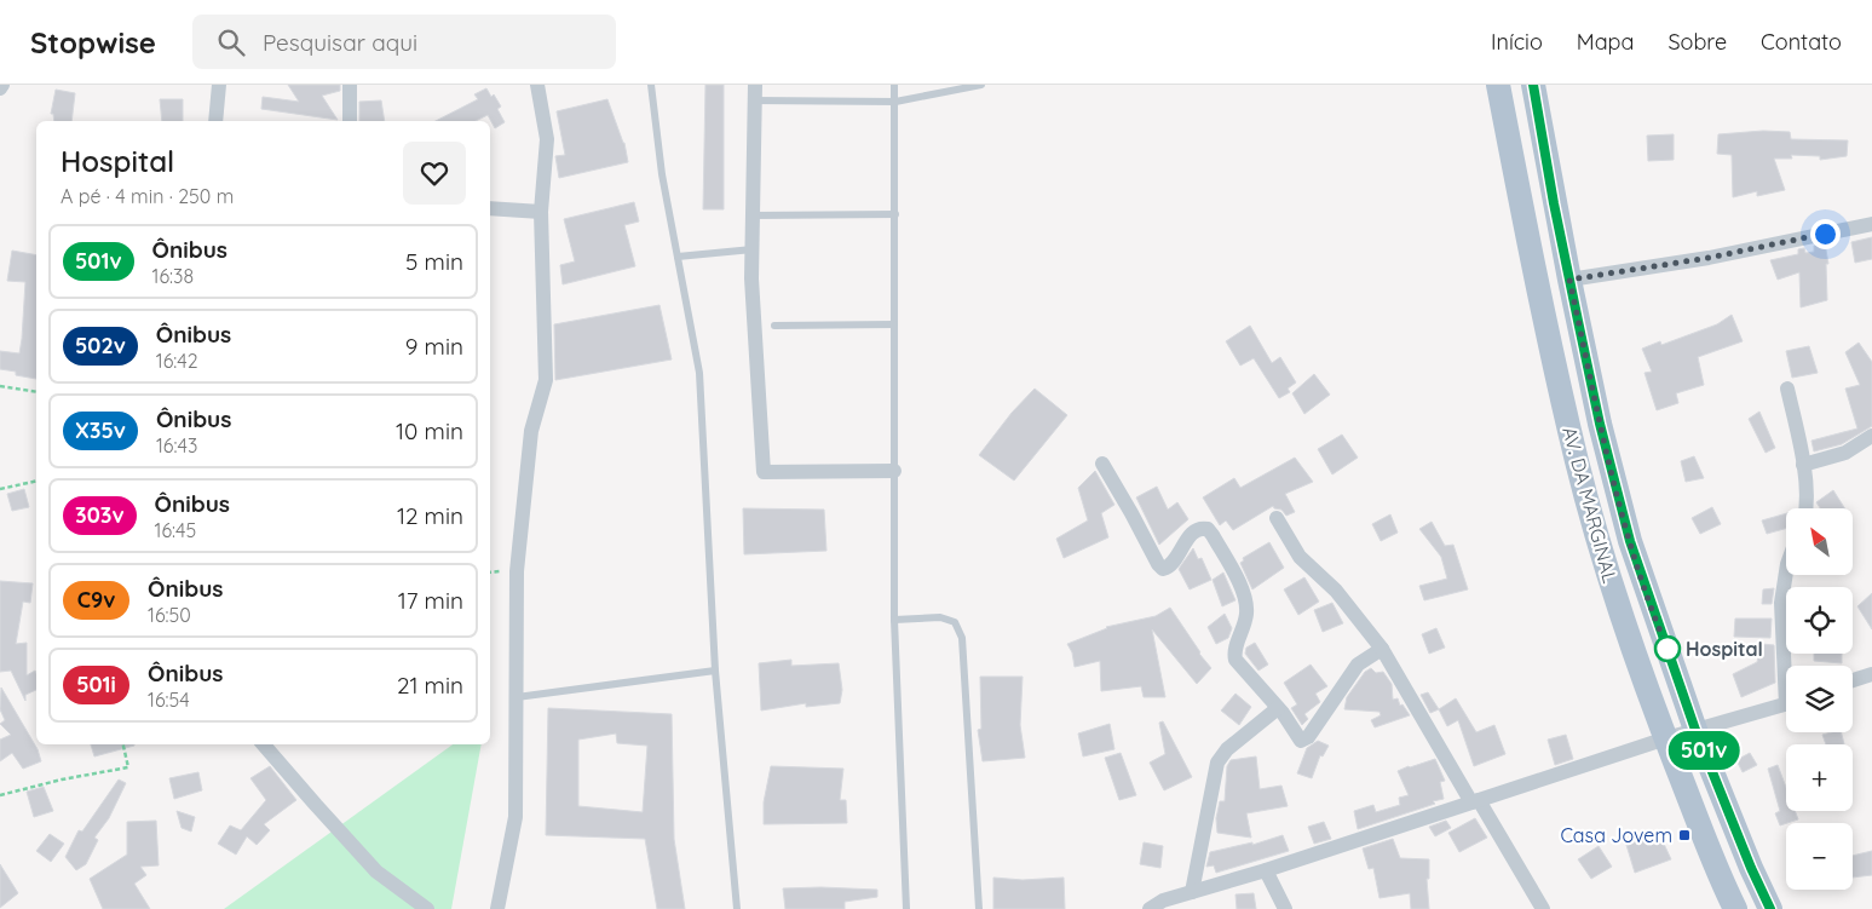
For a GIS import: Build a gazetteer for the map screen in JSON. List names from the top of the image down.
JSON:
{
  "streets": {
    "main road": ["AV. DA MARGINAL"]
  },
  "places": {
    "other": ["Hospital"],
    "transit": ["Casa Jovem"]
  },
  "lines": ["bus line 501v"],
  "north": "top left",
  "page": {
    "header": "Stopwise",
    "search": "Pesquisar aqui",
    "nav": [
      "Início",
      "Mapa",
      "Sobre",
      "Contato"
    ],
    "on_map": "501v",
    "heading": ["Hospital", "A pé · 4 min · 250 m"],
    "list": [
      {
        "mark": "501v",
        "name": "Ônibus",
        "note": "16:38",
        "value": "5 min"
      },
      {
        "mark": "502v",
        "name": "Ônibus",
        "note": "16:42",
        "value": "9 min"
      },
      {
        "mark": "X35v",
        "name": "Ônibus",
        "note": "16:43",
        "value": "10 min"
      },
      {
        "mark": "303v",
        "name": "Ônibus",
        "note": "16:45",
        "value": "12 min"
      },
      {
        "mark": "C9v",
        "name": "Ônibus",
        "note": "16:50",
        "value": "17 min"
      },
      {
        "mark": "501i",
        "name": "Ônibus",
        "note": "16:54",
        "value": "21 min"
      }
    ],
    "map_buttons": ["+", "−"]
  }
}
